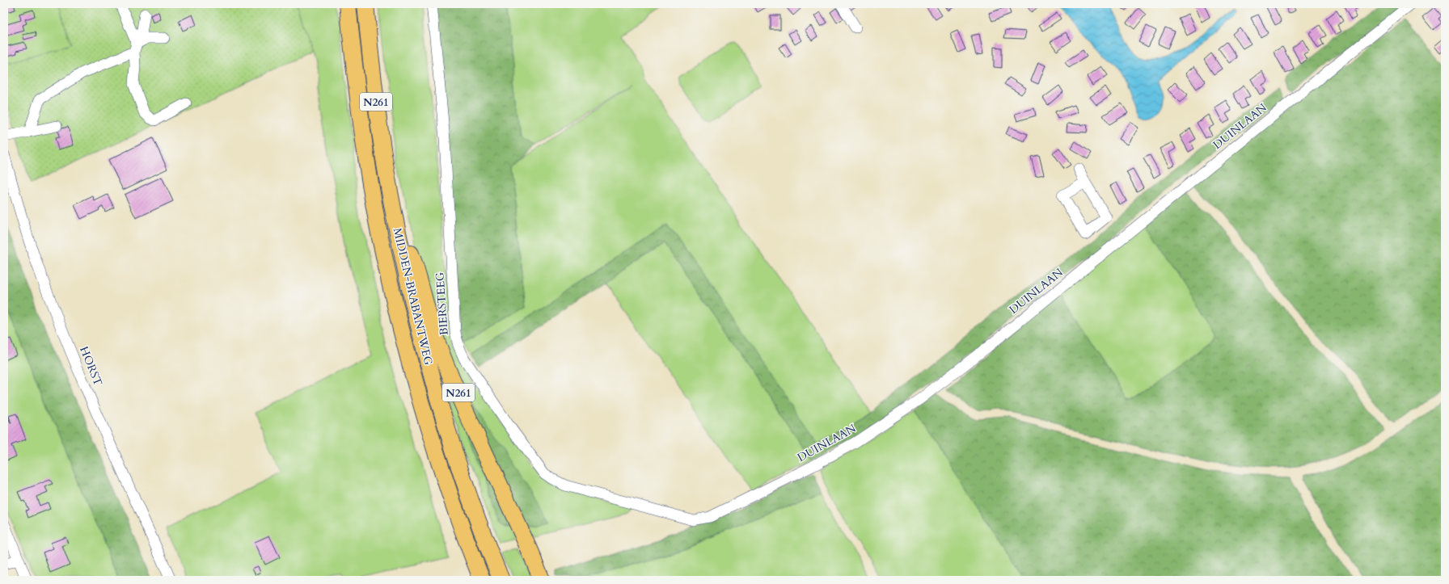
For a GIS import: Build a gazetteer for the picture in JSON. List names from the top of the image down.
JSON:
{
  "streets": {
    "highway": ["N261", "MIDDEN-BRABANTWEG"],
    "street": ["DUINLAAN", "BIERSTEEG", "HORST"]
  },
  "crossings": [
    ["N261", "MIDDEN-BRABANTWEG"],
    ["DUINLAAN", "BIERSTEEG"]
  ]
}
